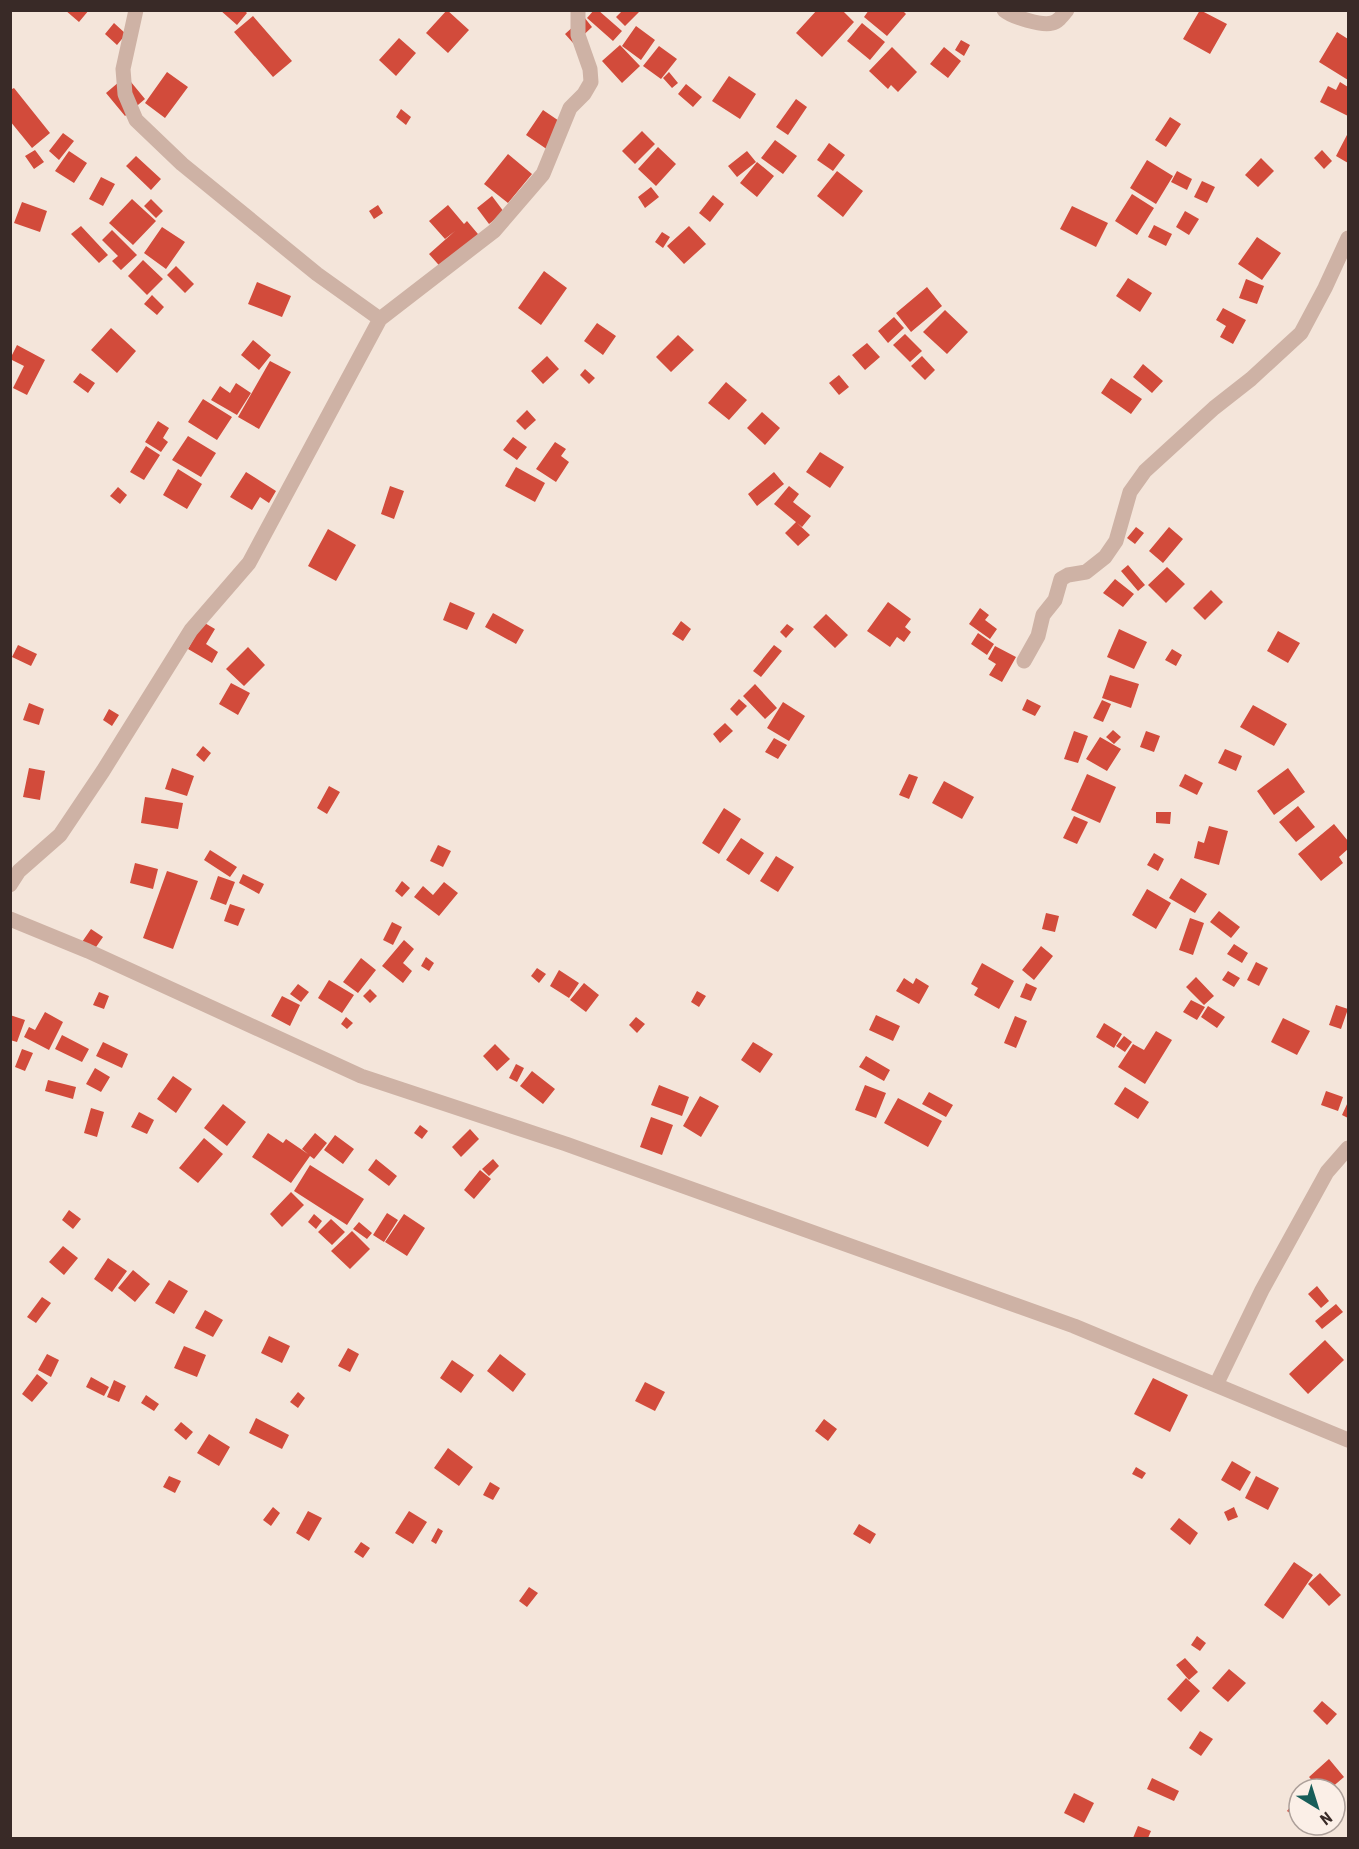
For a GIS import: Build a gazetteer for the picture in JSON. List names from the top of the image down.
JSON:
{
  "north": "bottom right"
}
